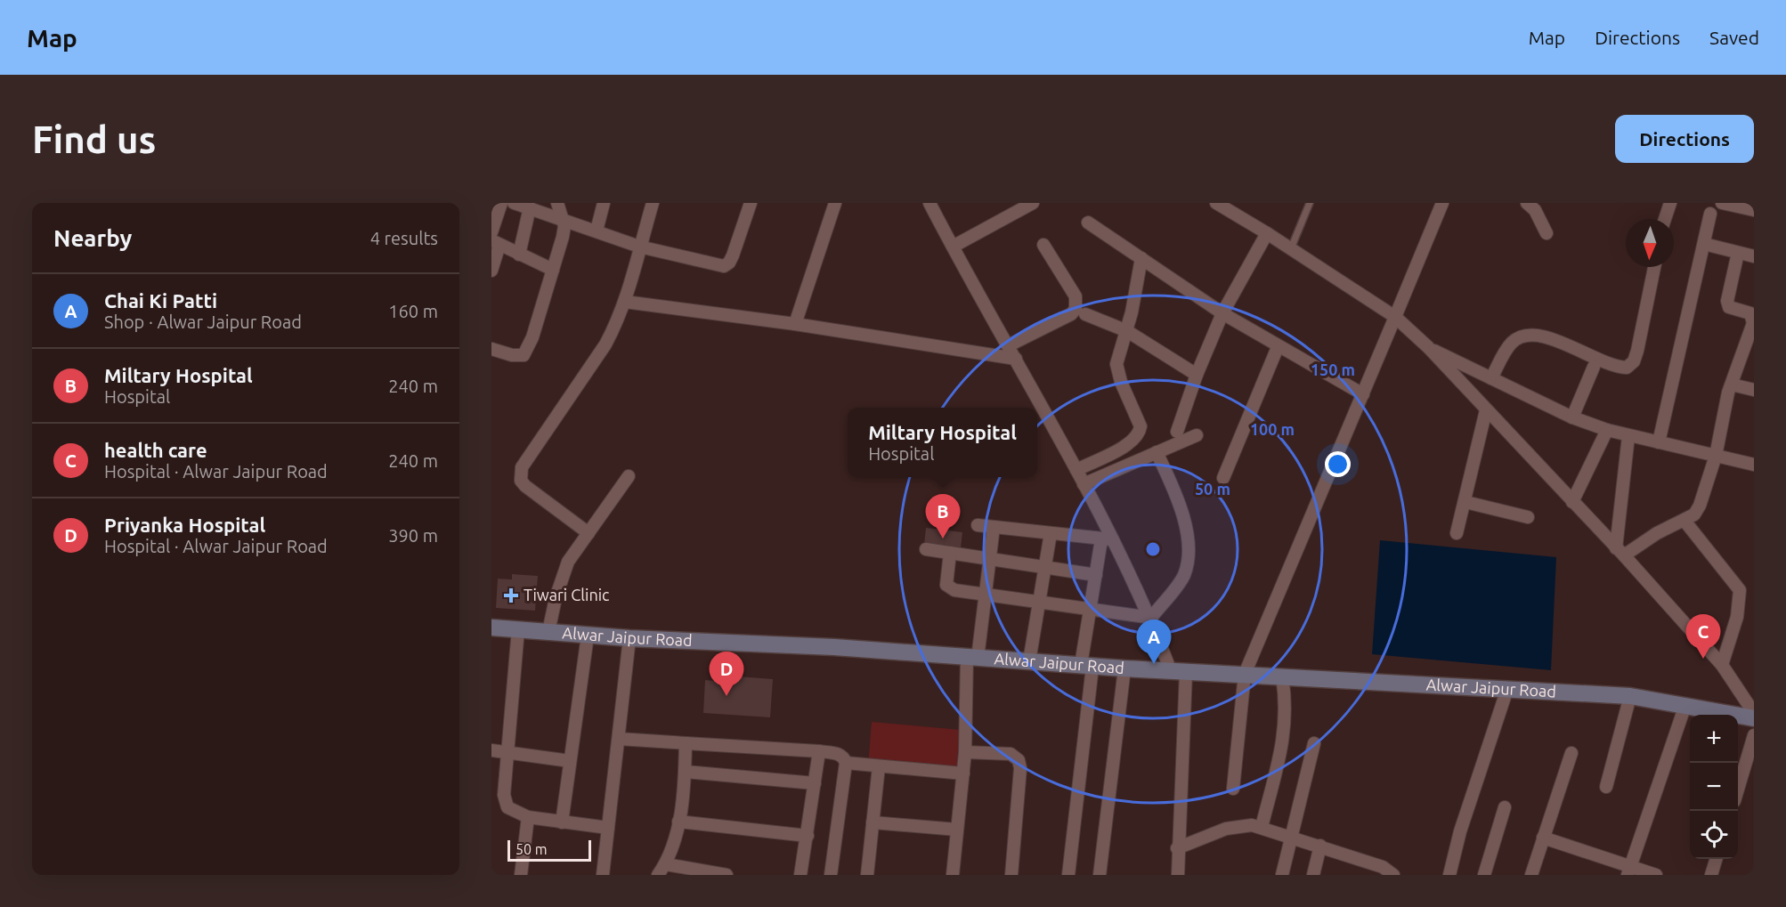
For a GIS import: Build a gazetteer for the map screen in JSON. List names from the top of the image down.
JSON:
{
  "streets": {
    "main road": ["Alwar Jaipur Road"]
  },
  "places": {
    "health": ["Tiwari Clinic"]
  },
  "scale_bar": "50 m",
  "north": "bottom",
  "page": {
    "header": "Map",
    "nav": ["Map", "Directions", "Saved"],
    "buttons": "Directions",
    "title": "Find us",
    "heading": ["Nearby", "4 results"],
    "list": [
      {
        "mark": "A",
        "name": "Chai Ki Patti",
        "note": "Shop · Alwar Jaipur Road",
        "value": "160 m"
      },
      {
        "mark": "B",
        "name": "Miltary Hospital",
        "note": "Hospital",
        "value": "240 m"
      },
      {
        "mark": "C",
        "name": "health care",
        "note": "Hospital · Alwar Jaipur Road",
        "value": "240 m"
      },
      {
        "mark": "D",
        "name": "Priyanka Hospital",
        "note": "Hospital · Alwar Jaipur Road",
        "value": "390 m"
      }
    ],
    "popup": ["Miltary Hospital", "Hospital"],
    "pins": [
      "B",
      "C",
      "A",
      "D"
    ],
    "map_buttons": ["+", "−"],
    "scale": "50 m"
  },
  "rings": ["150 m", "100 m", "50 m"]
}
